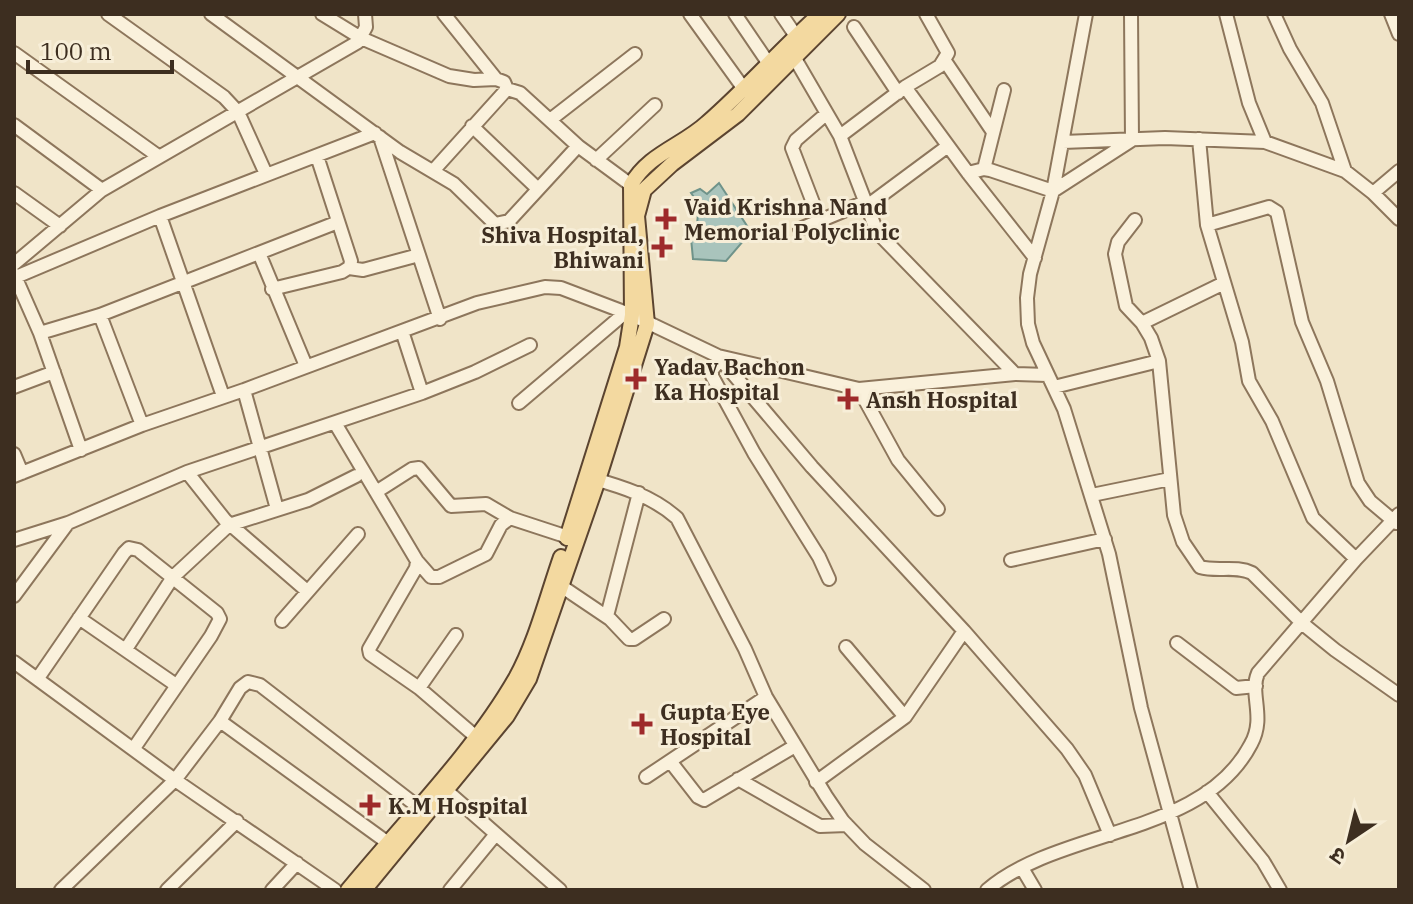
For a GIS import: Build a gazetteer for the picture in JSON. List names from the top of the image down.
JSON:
{
  "places": {
    "health": [
      "Vaid Krishna Nand Memorial Polyclinic",
      "Shiva Hospital, Bhiwani",
      "Yadav Bachon Ka Hospital",
      "Ansh Hospital",
      "Gupta Eye Hospital",
      "K.M Hospital"
    ]
  },
  "scale_bar": "100 m",
  "north": "bottom left"
}
